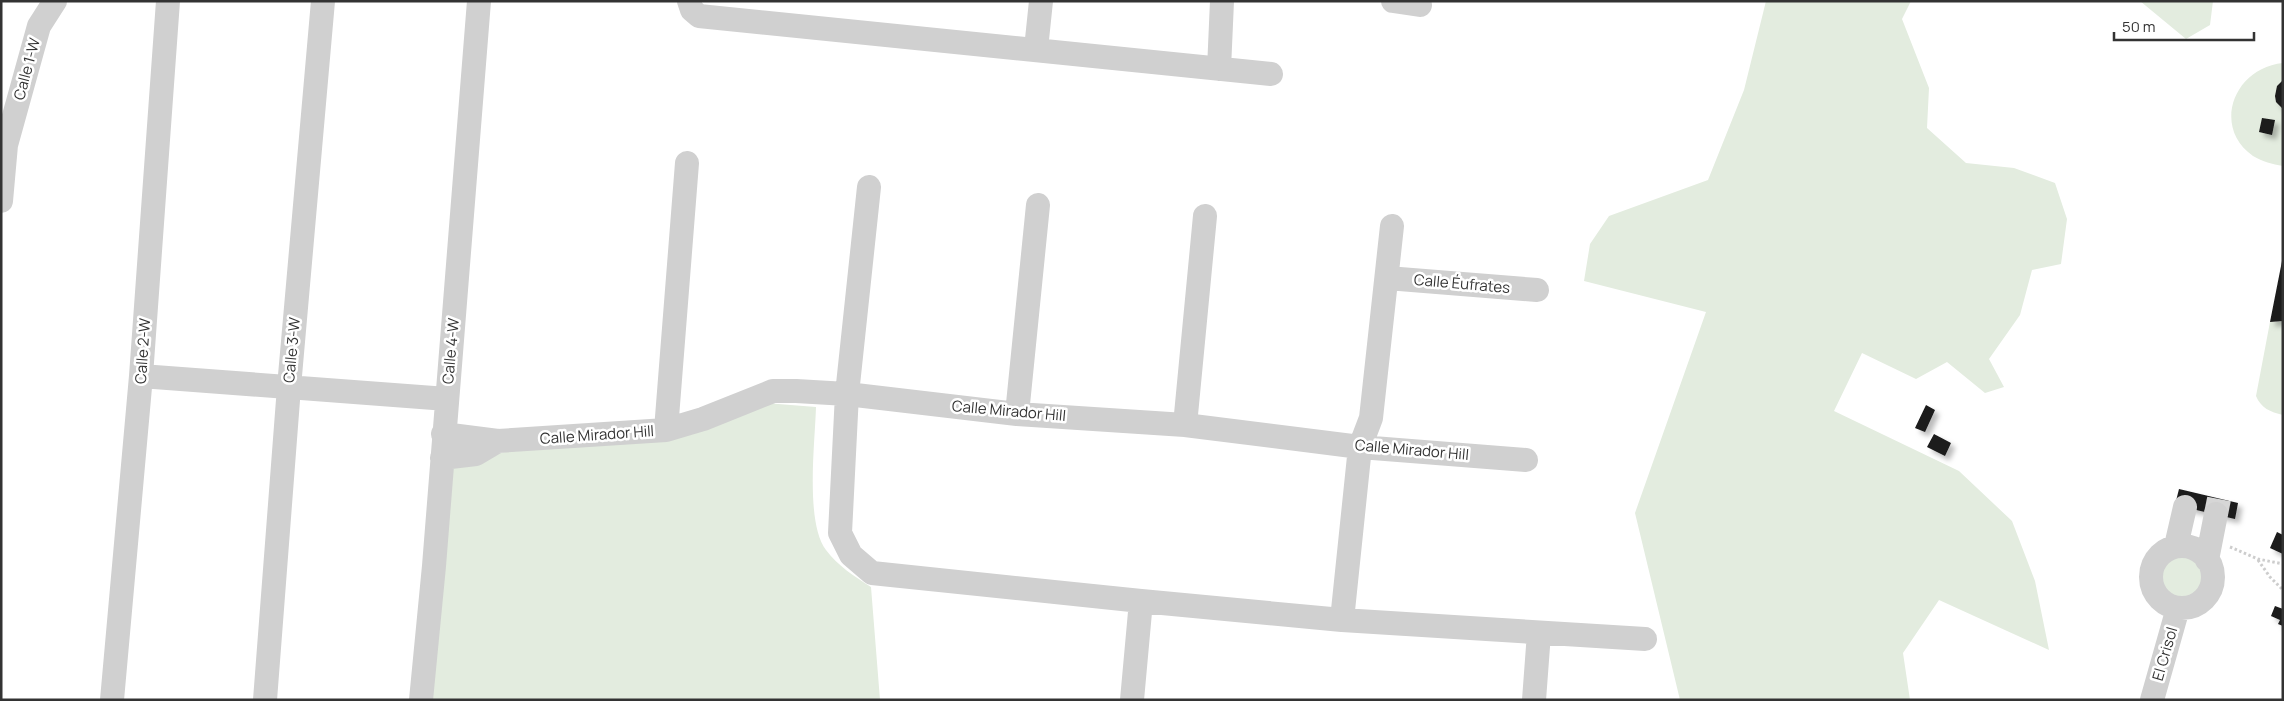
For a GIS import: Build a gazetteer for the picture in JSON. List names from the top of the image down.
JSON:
{
  "streets": {
    "street": [
      "Calle 1-W",
      "Calle Éufrates",
      "Calle 3-W",
      "Calle 2-W",
      "Calle 4-W",
      "Calle Mirador Hill",
      "El Crisol"
    ]
  },
  "crossings": [
    ["Calle 4-W", "Calle Mirador Hill"]
  ],
  "scale_bar": "50 m"
}
